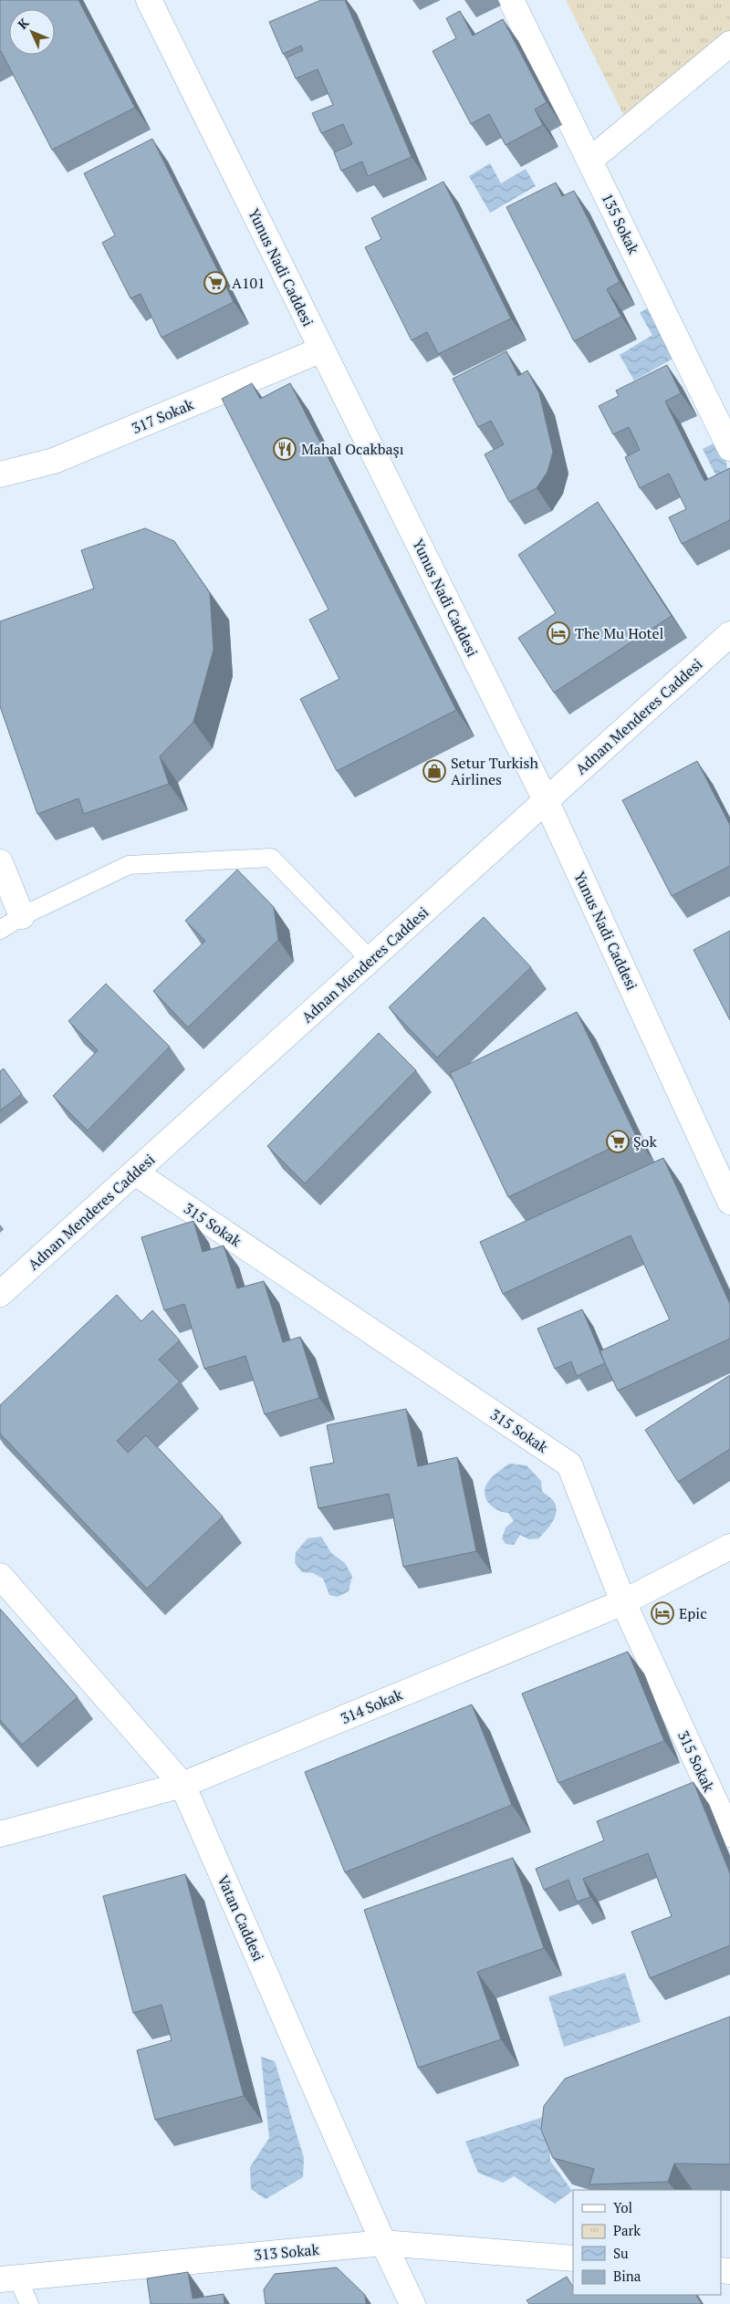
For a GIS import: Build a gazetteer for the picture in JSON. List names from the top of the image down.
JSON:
{
  "streets": {
    "street": [
      "135 Sokak",
      "Yunus Nadi Caddesi",
      "317 Sokak",
      "Adnan Menderes Caddesi",
      "315 Sokak",
      "314 Sokak",
      "Vatan Caddesi",
      "313 Sokak"
    ]
  },
  "crossings": [
    ["Yunus Nadi Caddesi", "317 Sokak"],
    ["Yunus Nadi Caddesi", "Adnan Menderes Caddesi"],
    ["Adnan Menderes Caddesi", "315 Sokak"],
    ["315 Sokak", "314 Sokak"],
    ["314 Sokak", "Vatan Caddesi"],
    ["Vatan Caddesi", "313 Sokak"]
  ],
  "places": {
    "supermarket": ["A101", "Şok"],
    "restaurant": ["Mahal Ocakbaşı"],
    "hotel": ["The Mu Hotel", "Epic"],
    "shop": ["Setur Turkish Airlines"]
  },
  "legend": [
    "Yol",
    "Park",
    "Su",
    "Bina"
  ],
  "north": "top left"
}
